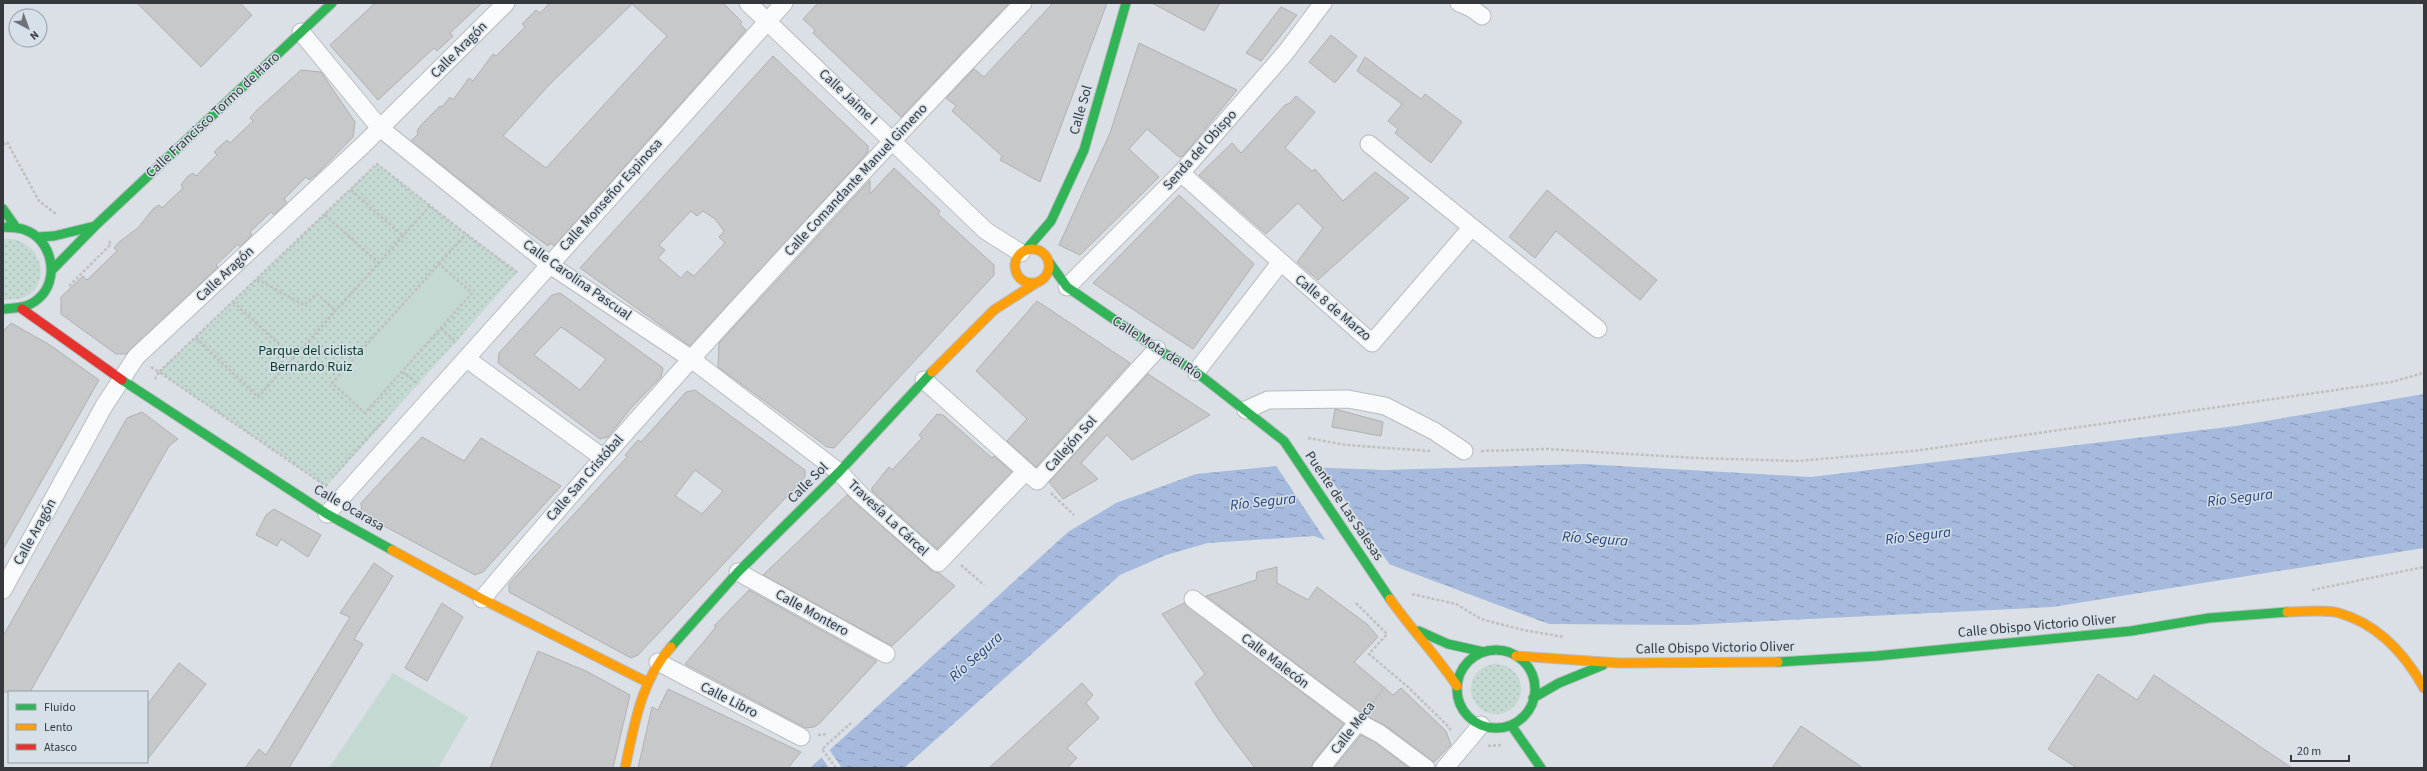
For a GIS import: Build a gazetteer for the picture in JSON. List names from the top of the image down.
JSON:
{
  "streets": {
    "street": [
      "Calle Aragón",
      "Calle Jaime I",
      "Calle Sol",
      "Calle Francisco Tormo de Haro",
      "Senda del Obispo",
      "Calle Comandante Manuel Gimeno",
      "Calle Monseñor Espinosa",
      "Calle Carolina Pascual",
      "Calle 8 de Marzo",
      "Calle Mota del Río",
      "Callejón Sol",
      "Calle San Cristóbal",
      "Puente de Las Salesas",
      "Calle Ocarasa",
      "Travesía La Cárcel",
      "Calle Montero",
      "Calle Obispo Victorio Oliver",
      "Calle Malecón",
      "Calle Libro",
      "Calle Meca"
    ]
  },
  "crossings": [
    ["Calle Aragón", "Calle Carolina Pascual"],
    ["Calle Aragón", "Calle Ocarasa"],
    ["Calle Jaime I", "Calle Sol"],
    ["Calle Jaime I", "Calle Comandante Manuel Gimeno"],
    ["Calle Jaime I", "Calle Monseñor Espinosa"],
    ["Calle Jaime I", "Calle Mota del Río"],
    ["Calle Sol", "Calle Carolina Pascual"],
    ["Calle Sol", "Calle Mota del Río"],
    ["Calle Sol", "Callejón Sol"],
    ["Calle Sol", "Calle Ocarasa"],
    ["Calle Sol", "Travesía La Cárcel"],
    ["Calle Sol", "Calle Montero"],
    ["Calle Sol", "Calle Libro"],
    ["Calle Francisco Tormo de Haro", "Calle Carolina Pascual"],
    ["Senda del Obispo", "Calle 8 de Marzo"],
    ["Senda del Obispo", "Calle Mota del Río"],
    ["Calle Comandante Manuel Gimeno", "Calle Carolina Pascual"],
    ["Calle Comandante Manuel Gimeno", "Calle San Cristóbal"],
    ["Calle Monseñor Espinosa", "Calle Carolina Pascual"],
    ["Calle Monseñor Espinosa", "Calle Ocarasa"],
    ["Calle Carolina Pascual", "Calle San Cristóbal"],
    ["Calle Carolina Pascual", "Travesía La Cárcel"],
    ["Calle Mota del Río", "Callejón Sol"],
    ["Calle Mota del Río", "Puente de Las Salesas"],
    ["Calle San Cristóbal", "Calle Ocarasa"],
    ["Calle Malecón", "Calle Meca"]
  ],
  "water": ["Río Segura"],
  "parks": ["Parque del ciclista Bernardo Ruiz"],
  "legend": ["Fluido", "Lento", "Atasco"],
  "scale_bar": "20 m",
  "north": "bottom right"
}
